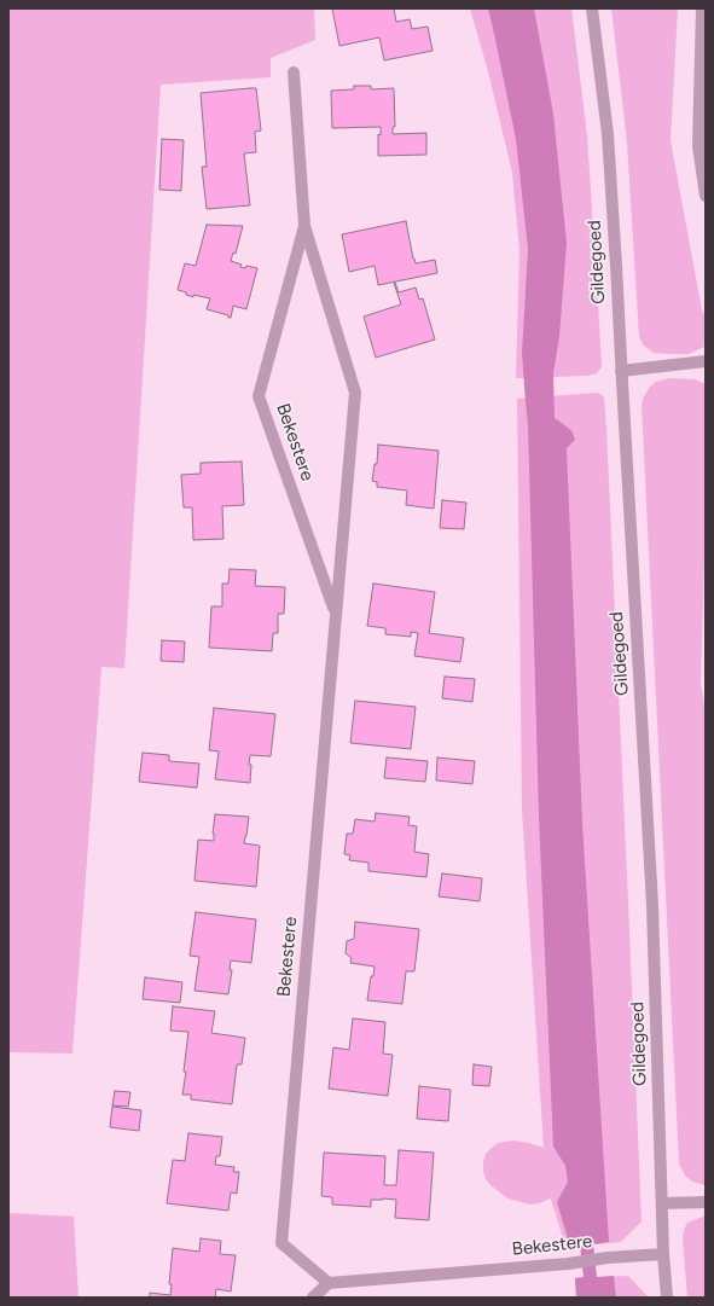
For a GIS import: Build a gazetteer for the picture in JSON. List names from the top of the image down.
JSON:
{
  "streets": {
    "street": ["Gildegoed", "Bekestere"]
  },
  "crossings": [
    ["Gildegoed", "Bekestere"]
  ]
}
